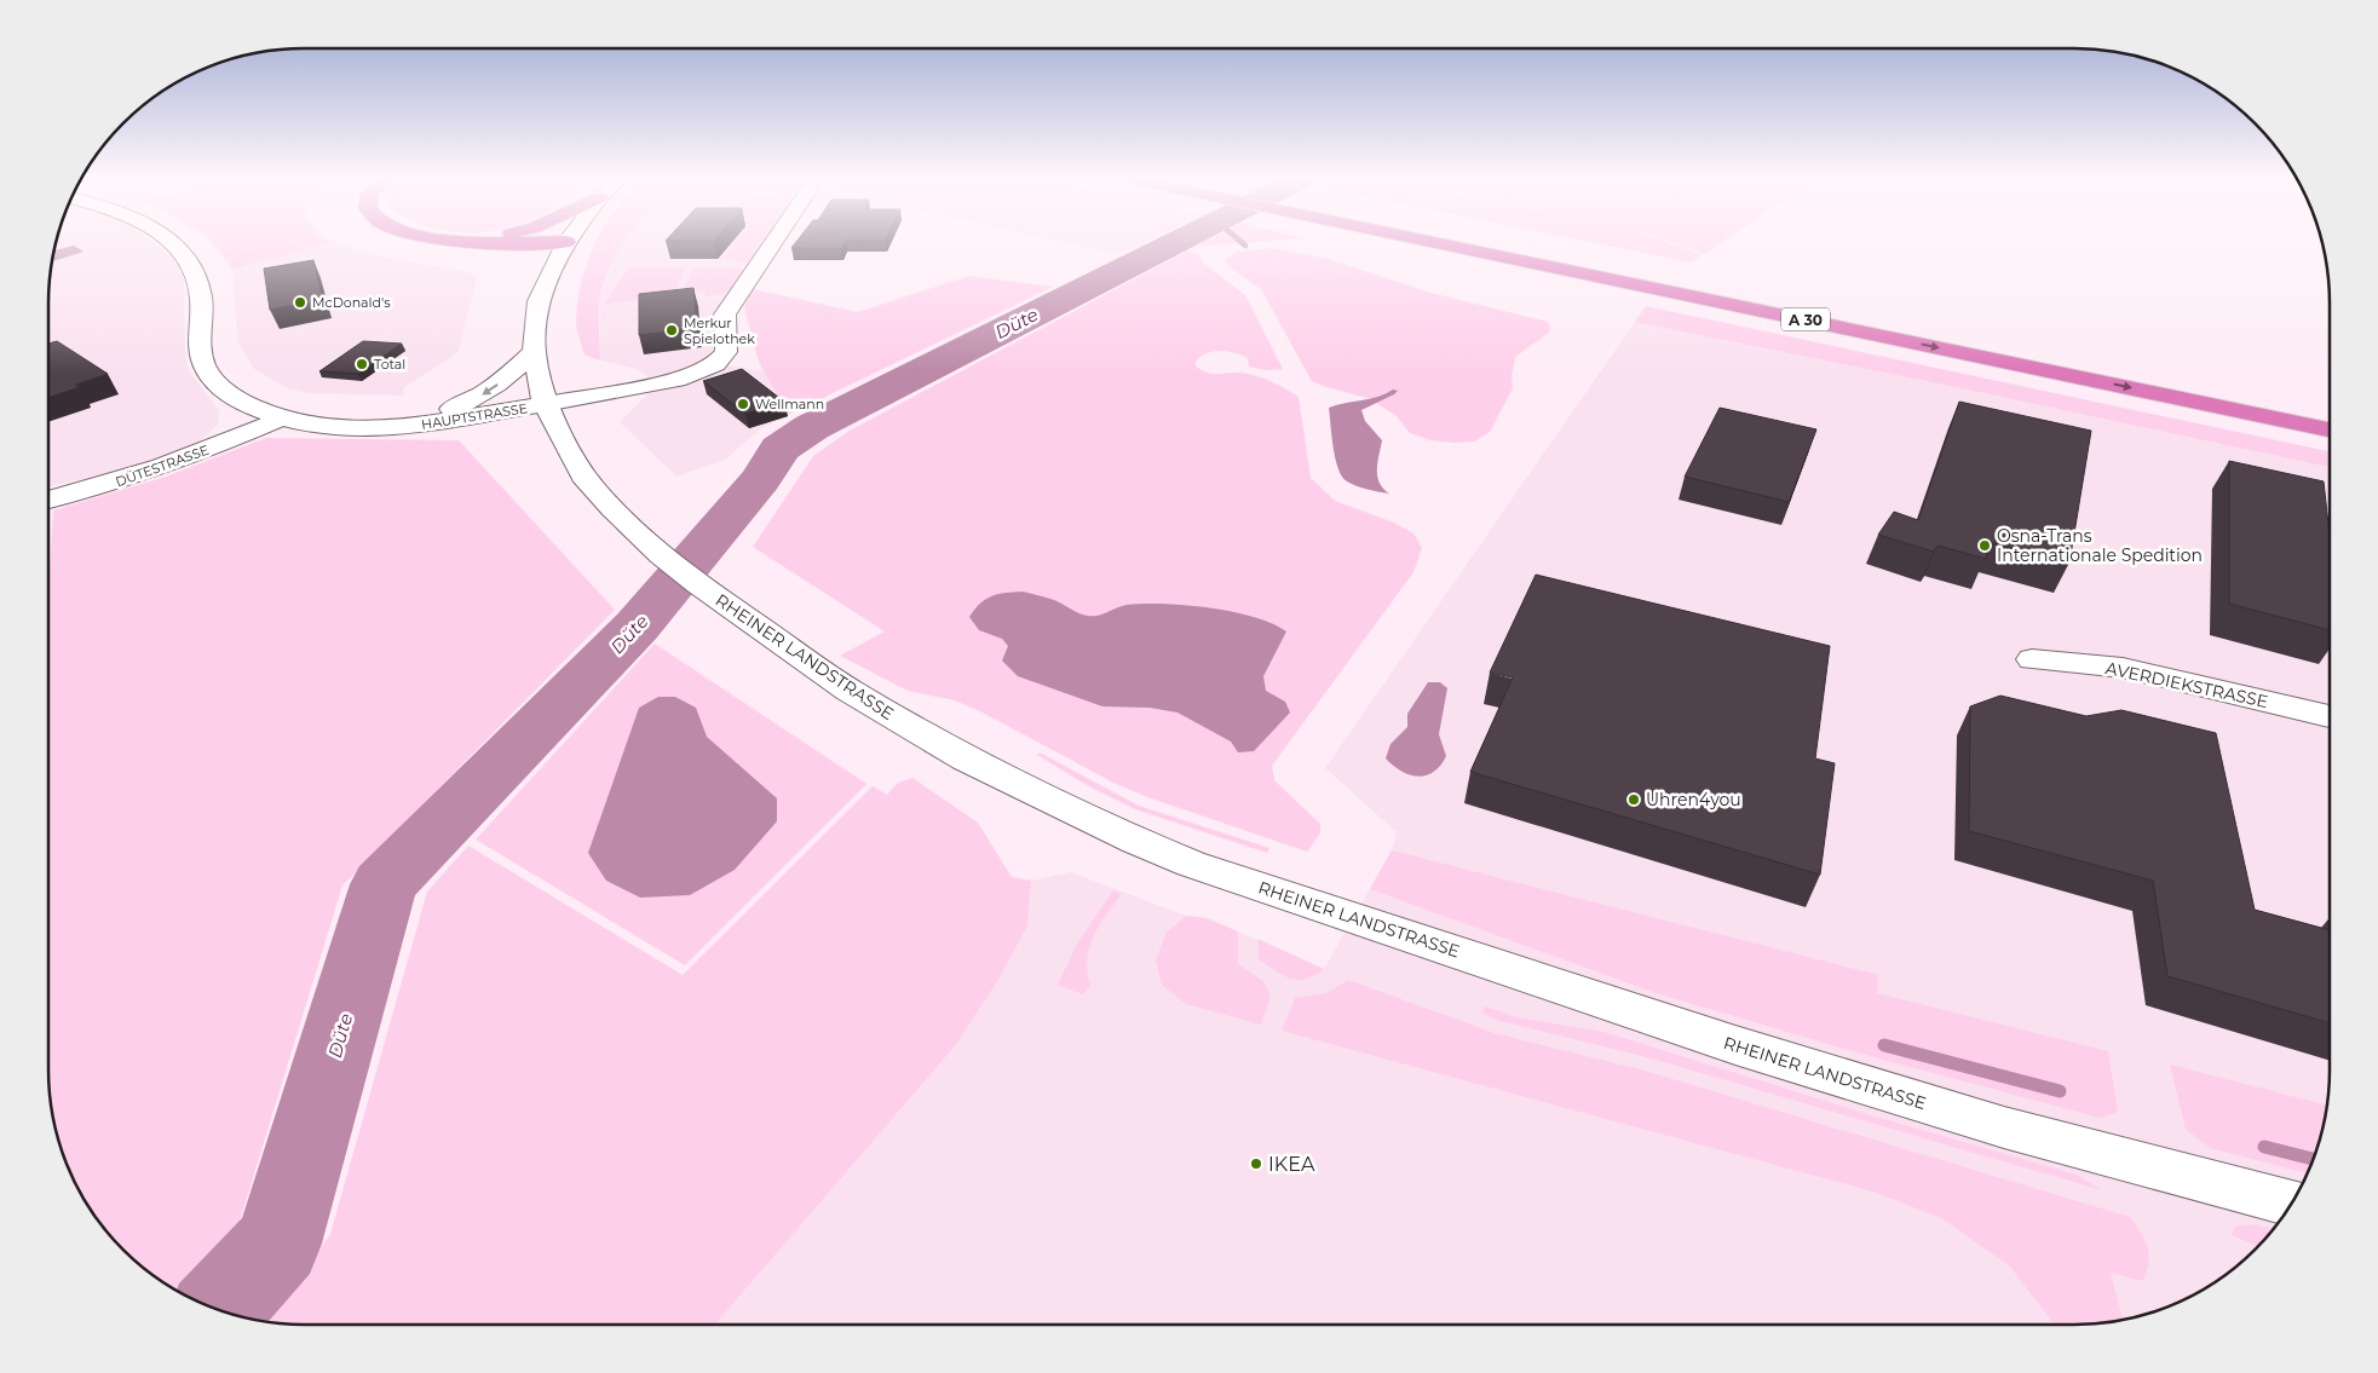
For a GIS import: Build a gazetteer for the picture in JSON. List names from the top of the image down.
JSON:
{
  "streets": {
    "highway": ["A 30"],
    "street": [
      "HAUPTSTRASSE",
      "DÜTESTRASSE",
      "RHEINER LANDSTRASSE",
      "AVERDIEKSTRASSE"
    ]
  },
  "crossings": [
    ["HAUPTSTRASSE", "DÜTESTRASSE"],
    ["HAUPTSTRASSE", "RHEINER LANDSTRASSE"]
  ],
  "water": ["Düte"],
  "places": [
    "McDonald's",
    "Merkur Spielothek",
    "Total",
    "Wellmann",
    "Osna-Trans Internationale Spedition",
    "Uhren4you",
    "IKEA"
  ]
}
